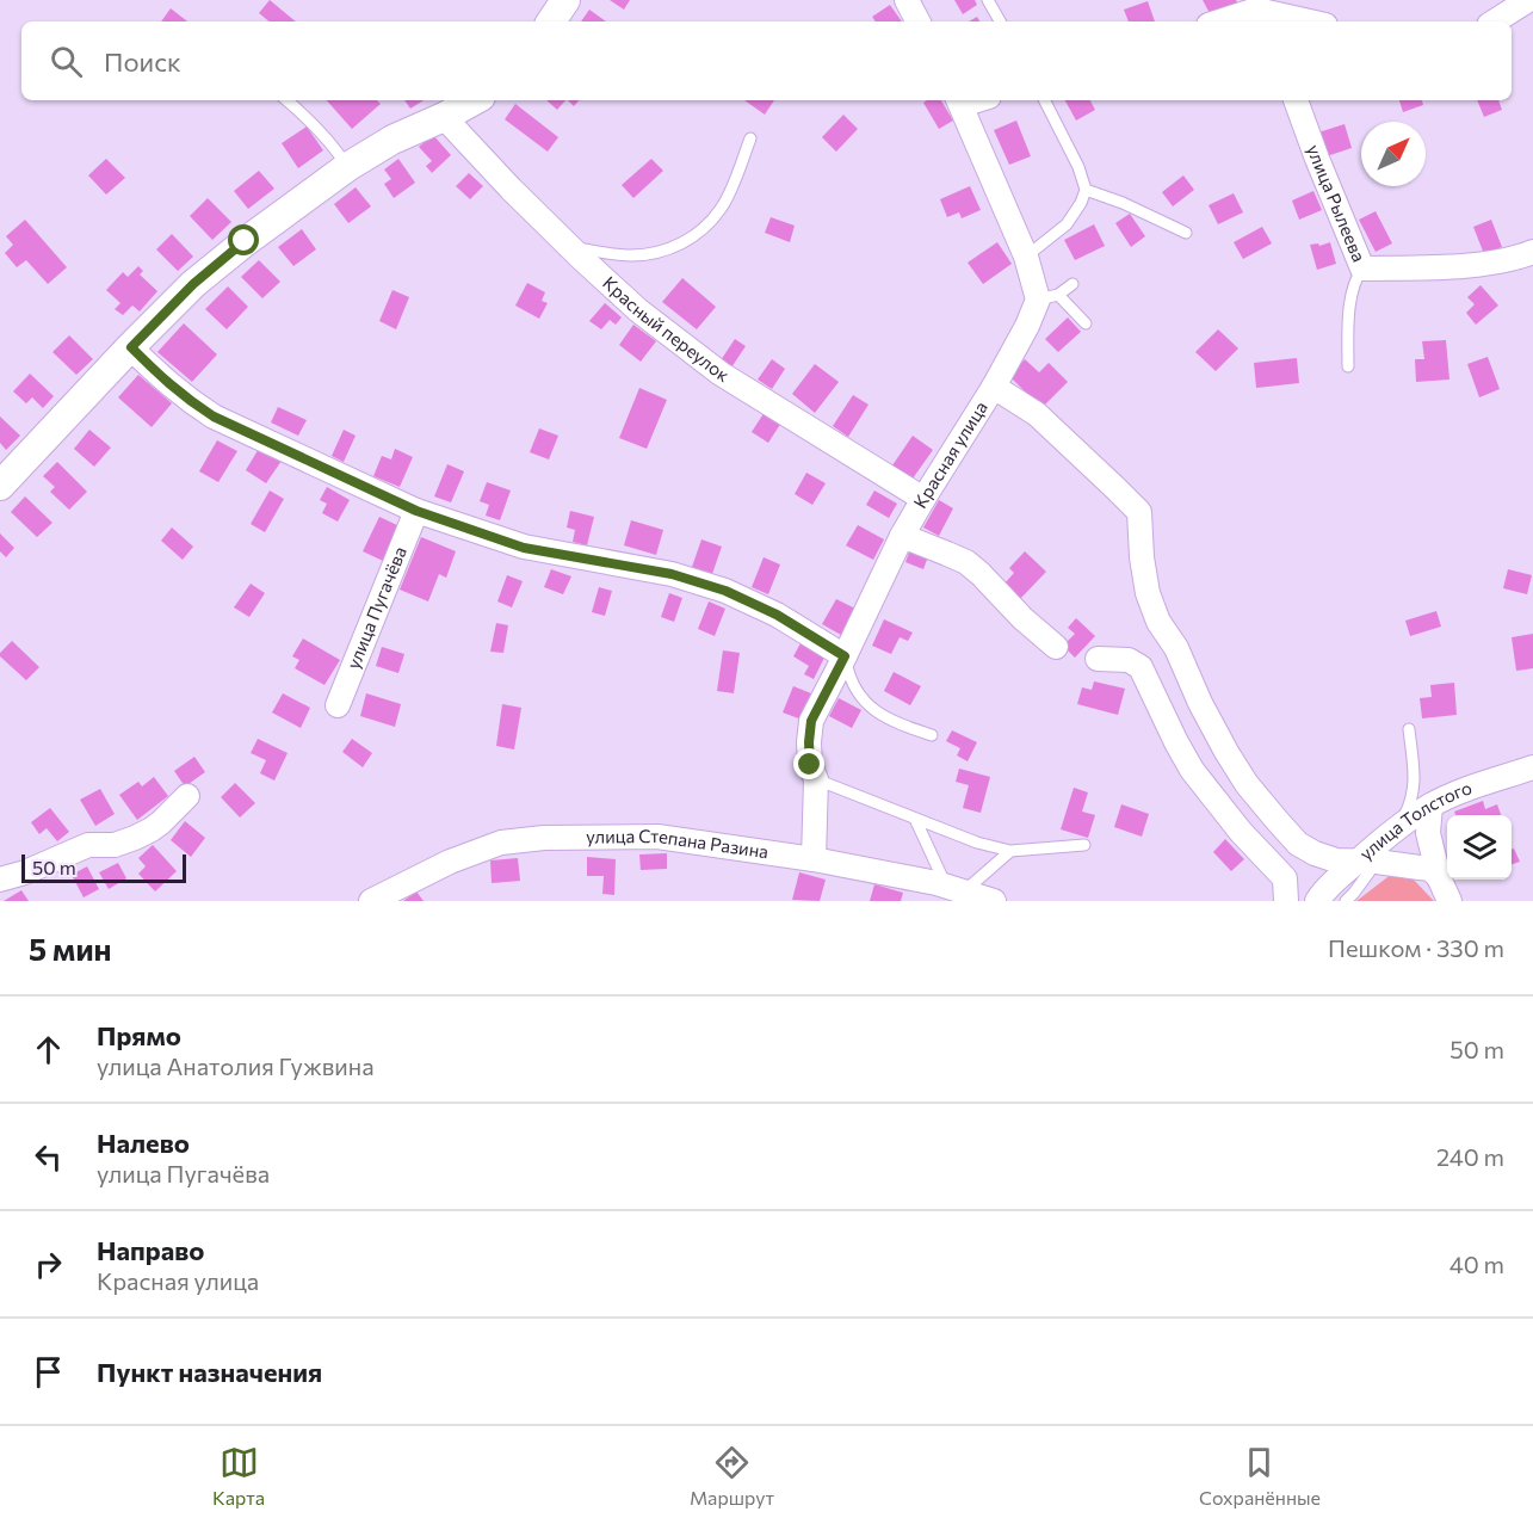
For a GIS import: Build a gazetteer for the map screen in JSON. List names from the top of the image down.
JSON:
{
  "streets": {
    "street": [
      "улица Рылеева",
      "Красный переулок",
      "Красная улица",
      "улица Пугачёва",
      "улица Толстого",
      "улица Степана Разина"
    ]
  },
  "crossings": [
    ["Красный переулок", "Красная улица"],
    ["Красная улица", "улица Степана Разина"]
  ],
  "scale_bar": "50 m",
  "north": "top right",
  "page": {
    "search": "Поиск",
    "scale": "50 m",
    "heading": ["5 мин", "Пешком · 330 m"],
    "list": [
      ["Прямо", "улица Анатолия Гужвина", "50 m"],
      ["Налево", "улица Пугачёва", "240 m"],
      ["Направо", "Красная улица", "40 m"],
      "Пункт назначения"
    ],
    "nav": ["Карта", "Маршрут", "Сохранённые"]
  }
}
